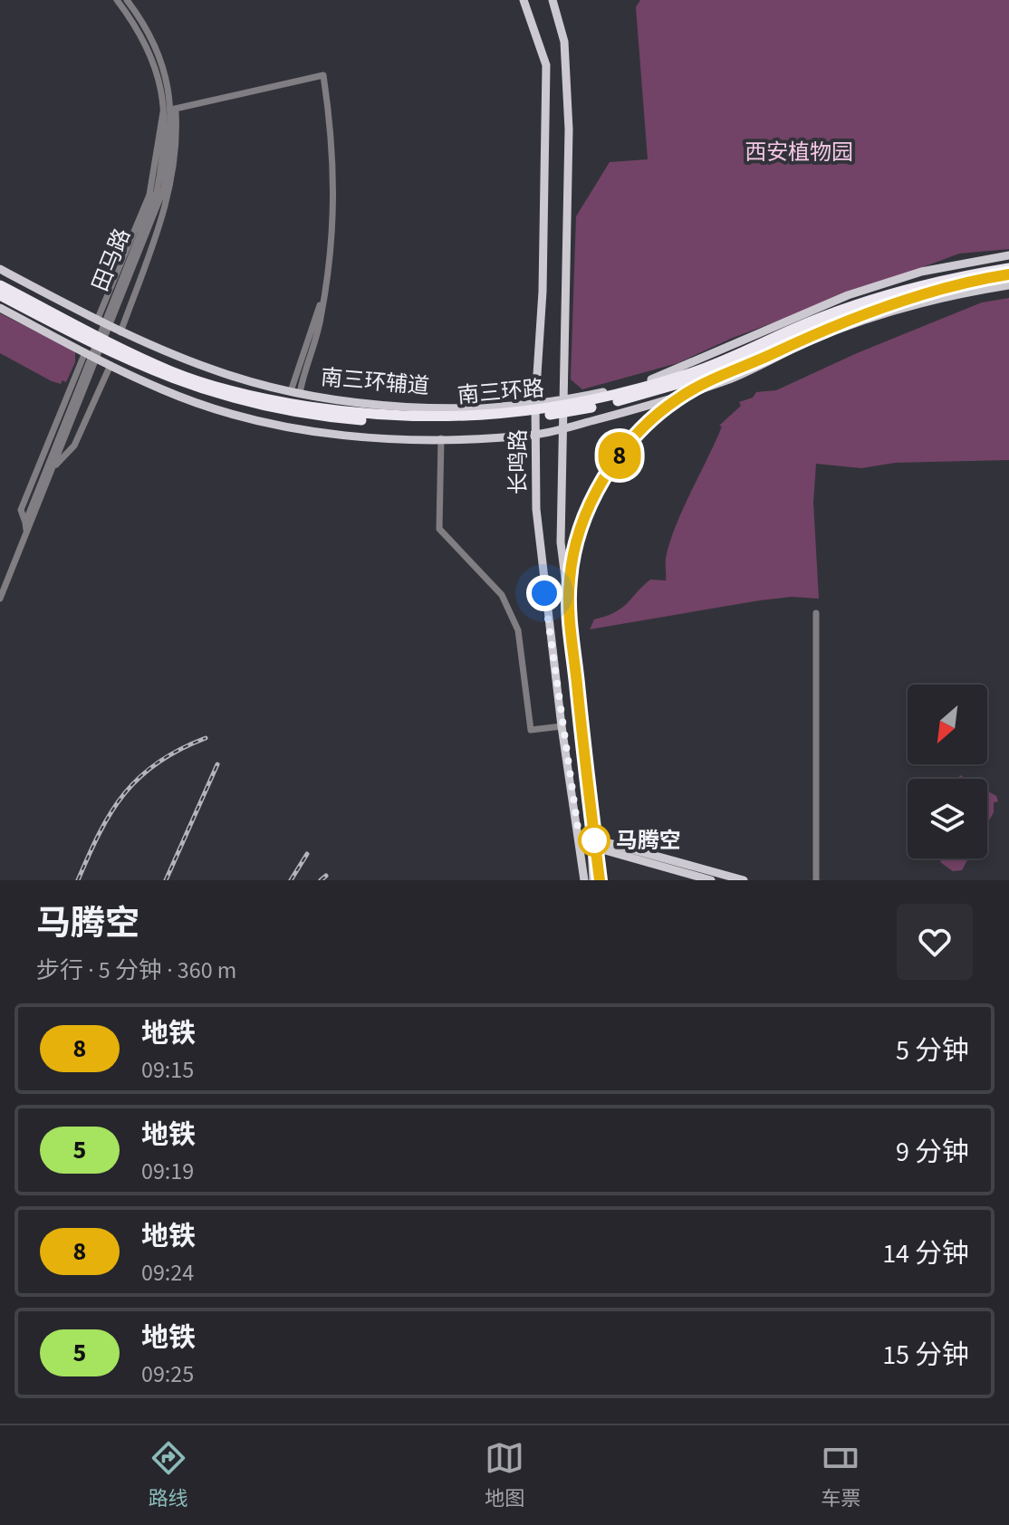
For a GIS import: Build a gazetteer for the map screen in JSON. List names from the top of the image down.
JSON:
{
  "streets": {
    "highway": ["南三环路"],
    "main road": ["南三环辅道", "长鸣路"],
    "street": ["田马路"]
  },
  "crossings": [
    ["南三环辅道", "长鸣路"]
  ],
  "parks": ["西安植物园"],
  "places": ["马腾空"],
  "lines": ["metro line 8"],
  "north": "bottom left",
  "page": {
    "on_map": "8",
    "heading": ["马腾空", "步行 · 5 分钟 · 360 m"],
    "list": [
      {
        "mark": "8",
        "name": "地铁",
        "note": "09:15",
        "value": "5 分钟"
      },
      {
        "mark": "5",
        "name": "地铁",
        "note": "09:19",
        "value": "9 分钟"
      },
      {
        "mark": "8",
        "name": "地铁",
        "note": "09:24",
        "value": "14 分钟"
      },
      {
        "mark": "5",
        "name": "地铁",
        "note": "09:25",
        "value": "15 分钟"
      }
    ],
    "tabs": ["路线", "地图", "车票"]
  }
}
